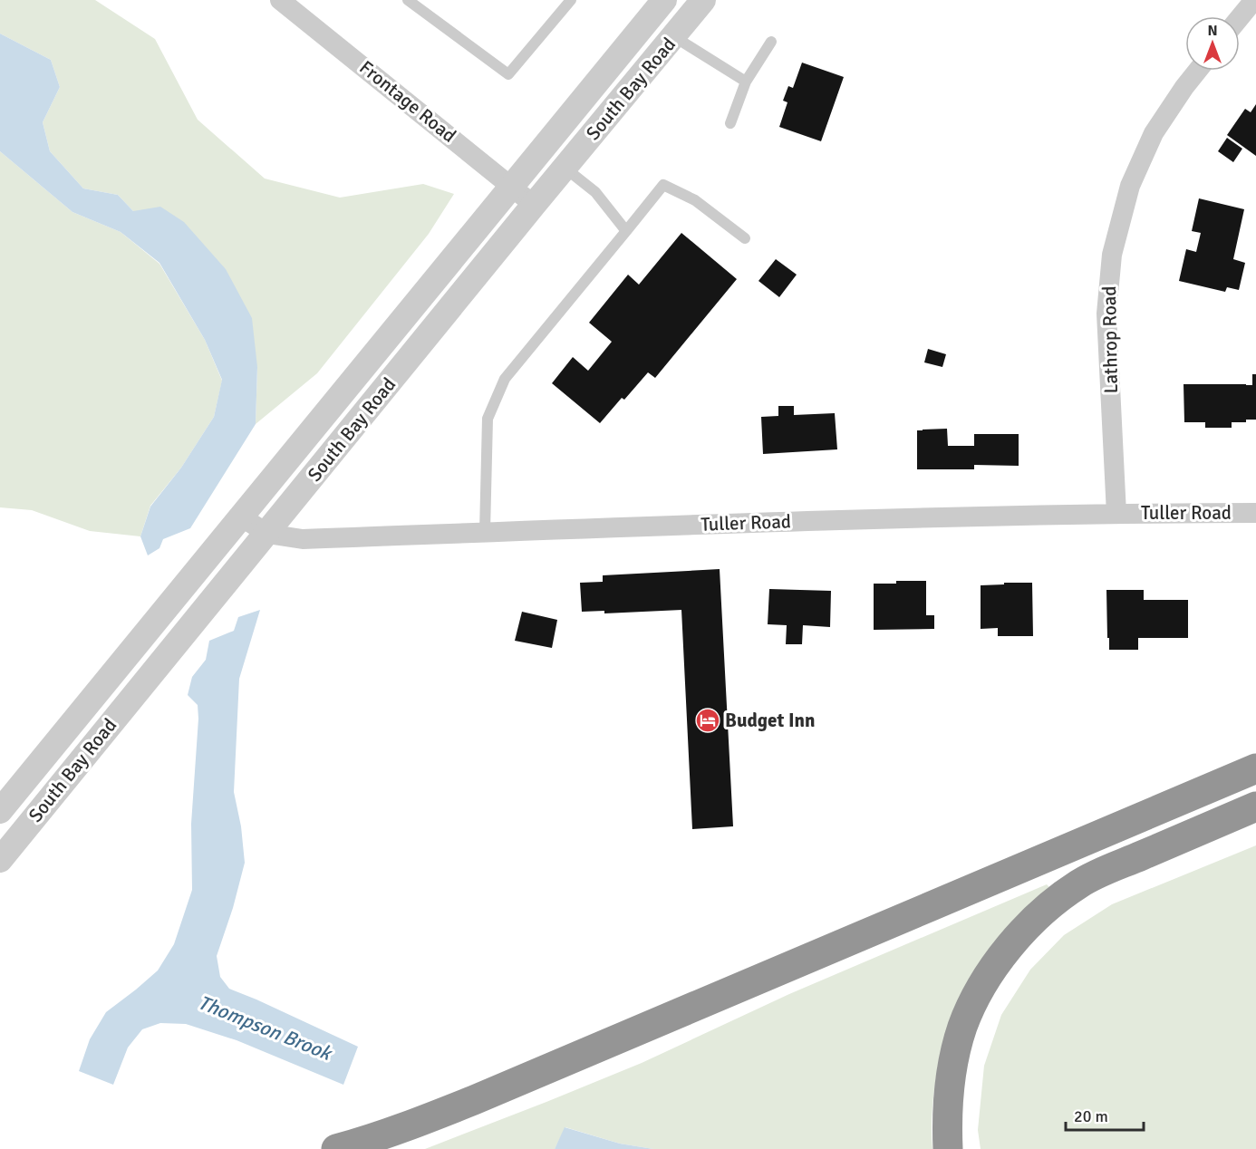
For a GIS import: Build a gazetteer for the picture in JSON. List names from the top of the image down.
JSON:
{
  "streets": {
    "street": [
      "South Bay Road",
      "Frontage Road",
      "Lathrop Road",
      "Tuller Road"
    ]
  },
  "crossings": [
    ["South Bay Road", "Frontage Road"],
    ["South Bay Road", "Tuller Road"],
    ["Lathrop Road", "Tuller Road"]
  ],
  "water": ["Thompson Brook"],
  "places": {
    "hotel": ["Budget Inn"]
  },
  "scale_bar": "20 m",
  "north": "top"
}
